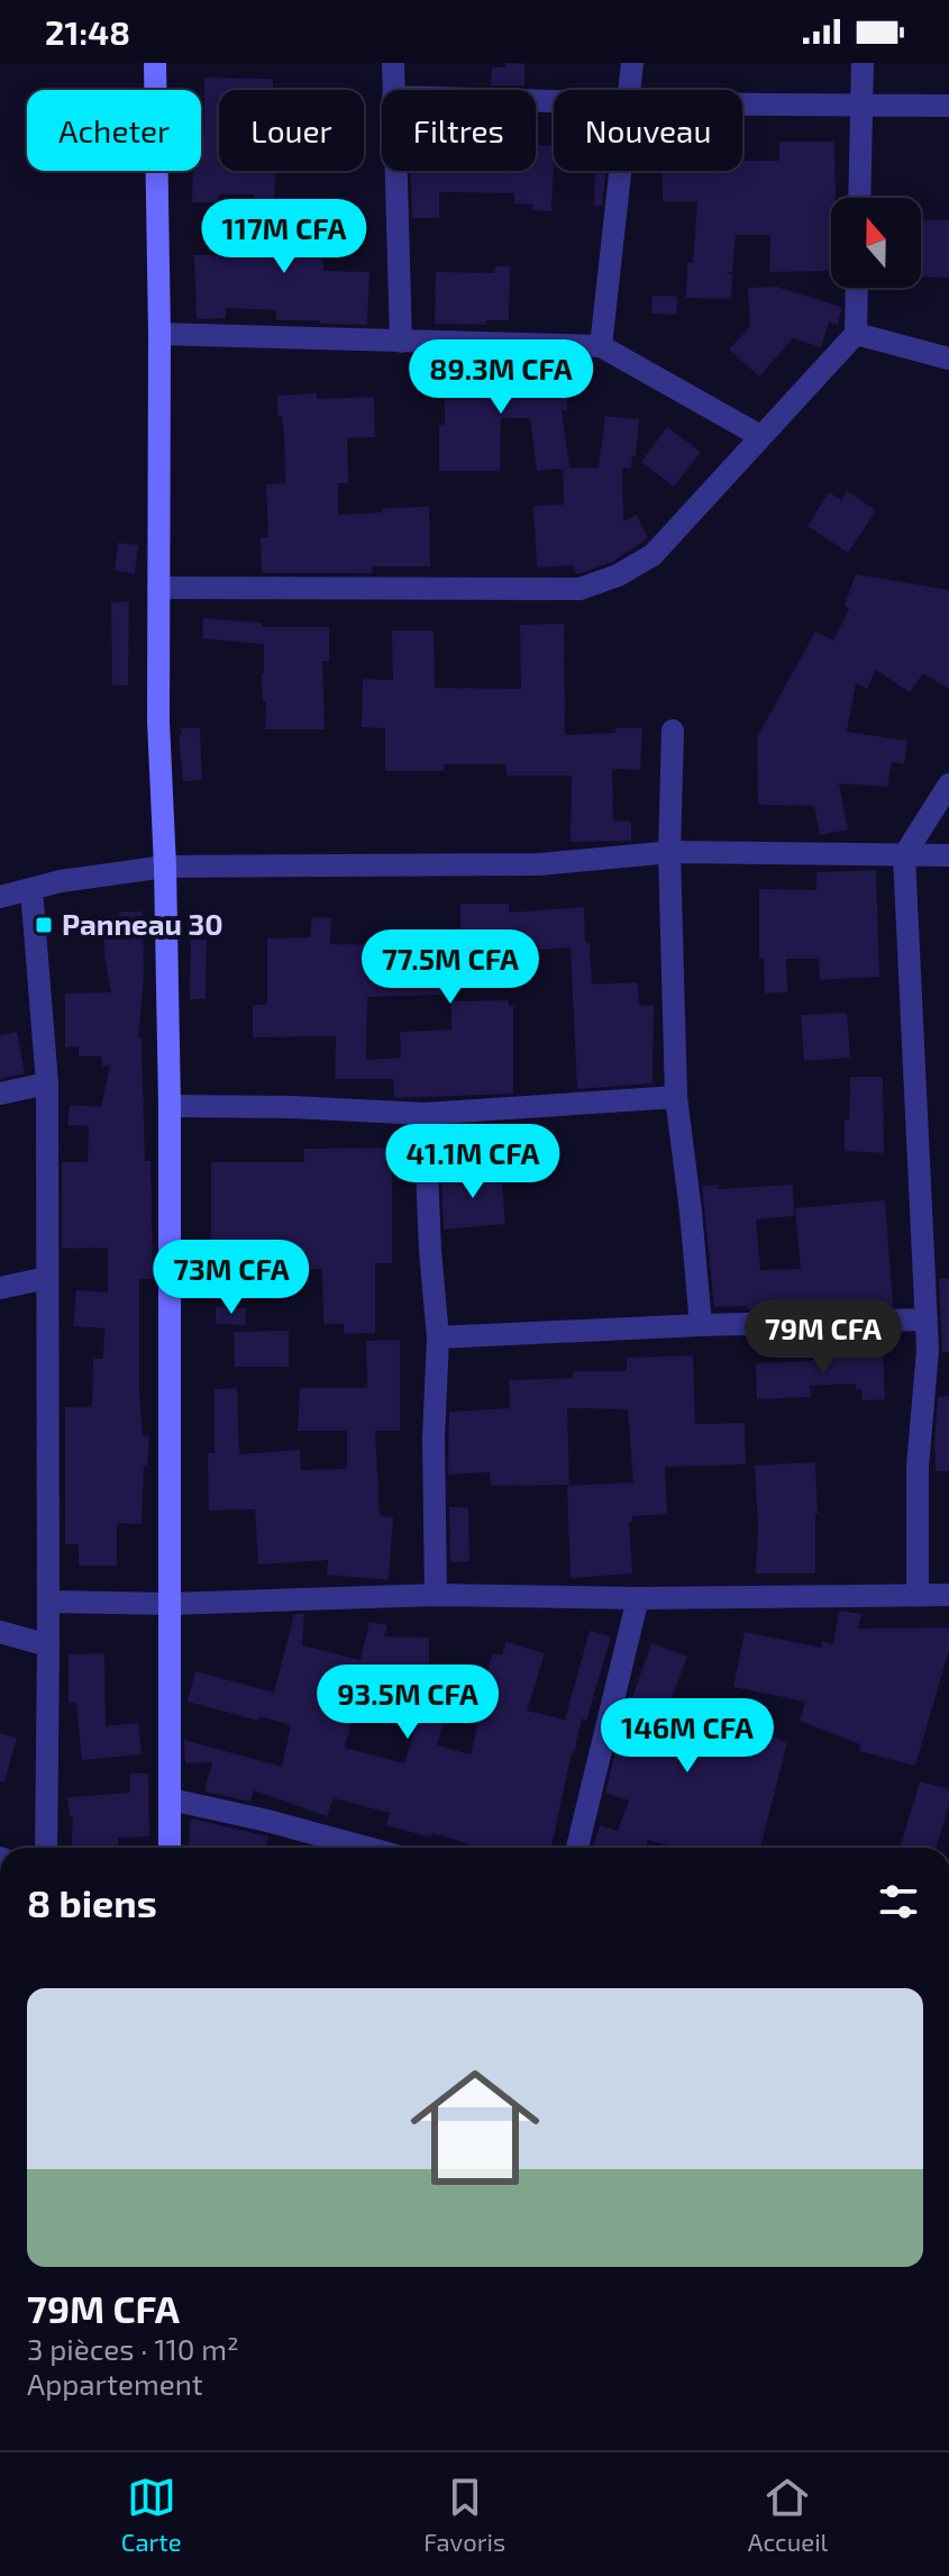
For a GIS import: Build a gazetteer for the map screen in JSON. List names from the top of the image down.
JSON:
{
  "places": {
    "transit": ["Panneau 30"]
  },
  "north": "top",
  "page": {
    "status": "21:48",
    "chip": [
      "Acheter",
      "Louer",
      "Filtres",
      "Nouveau"
    ],
    "price": [
      "117M CFA",
      "89.3M CFA",
      "77.5M CFA",
      "41.1M CFA",
      "73M CFA",
      "79M CFA",
      "93.5M CFA",
      "146M CFA"
    ],
    "heading": "8 biens",
    "list": [
      {
        "name": "79M CFA",
        "note": "3 pièces · 110 m² · Appartement"
      }
    ],
    "tabs": ["Carte", "Favoris", "Accueil"]
  }
}
